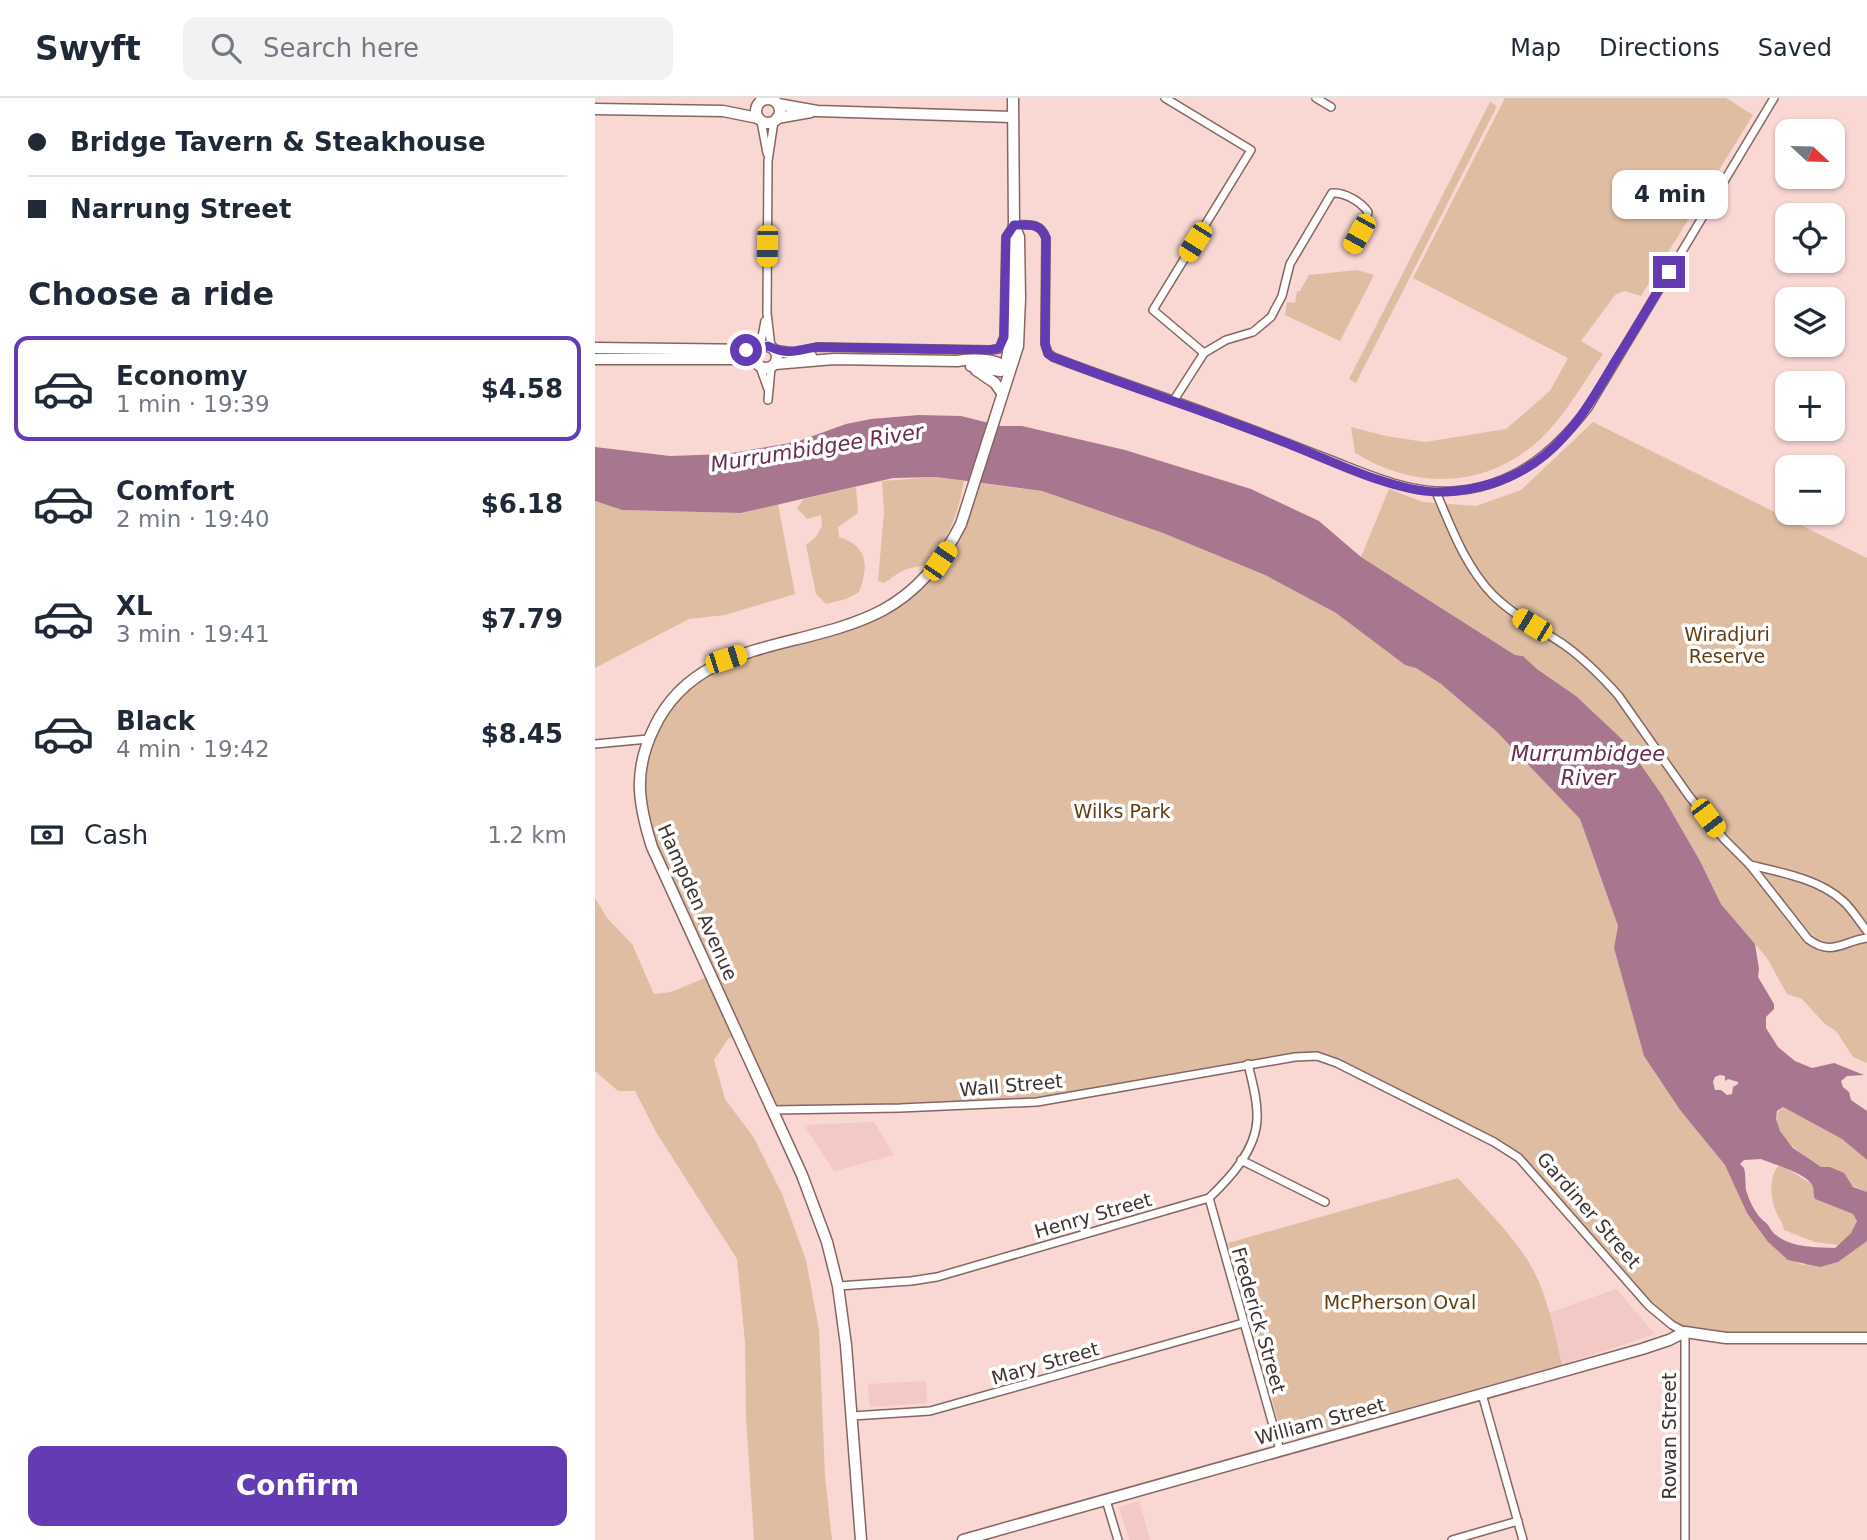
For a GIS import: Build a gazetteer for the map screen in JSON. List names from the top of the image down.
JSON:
{
  "streets": {
    "main road": ["Hampden Avenue", "Gardiner Street", "William Street"],
    "street": [
      "Wall Street",
      "Henry Street",
      "Frederick Street",
      "Mary Street",
      "Rowan Street"
    ]
  },
  "crossings": [
    ["Hampden Avenue", "Wall Street"],
    ["Hampden Avenue", "Henry Street"],
    ["Hampden Avenue", "Mary Street"],
    ["Wall Street", "Gardiner Street"],
    ["Gardiner Street", "William Street"],
    ["Gardiner Street", "Rowan Street"],
    ["Henry Street", "Frederick Street"],
    ["Frederick Street", "Mary Street"],
    ["Frederick Street", "William Street"],
    ["William Street", "Rowan Street"]
  ],
  "water": ["Murrumbidgee River"],
  "parks": ["Wiradjuri Reserve", "Wilks Park", "McPherson Oval"],
  "north": "right",
  "page": {
    "header": "Swyft",
    "search": "Search here",
    "nav": ["Map", "Directions", "Saved"],
    "banner": ["Bridge Tavern & Steakhouse", "Narrung Street"],
    "map_buttons": ["+", "−"],
    "bubble": "4 min",
    "heading": "Choose a ride",
    "list": [
      {
        "name": "Economy",
        "note": "1 min · 19:39",
        "value": "$4.58"
      },
      {
        "name": "Comfort",
        "note": "2 min · 19:40",
        "value": "$6.18"
      },
      {
        "name": "XL",
        "note": "3 min · 19:41",
        "value": "$7.79"
      },
      {
        "name": "Black",
        "note": "4 min · 19:42",
        "value": "$8.45"
      }
    ],
    "pay": ["Cash", "1.2 km"],
    "buttons": "Confirm"
  }
}
